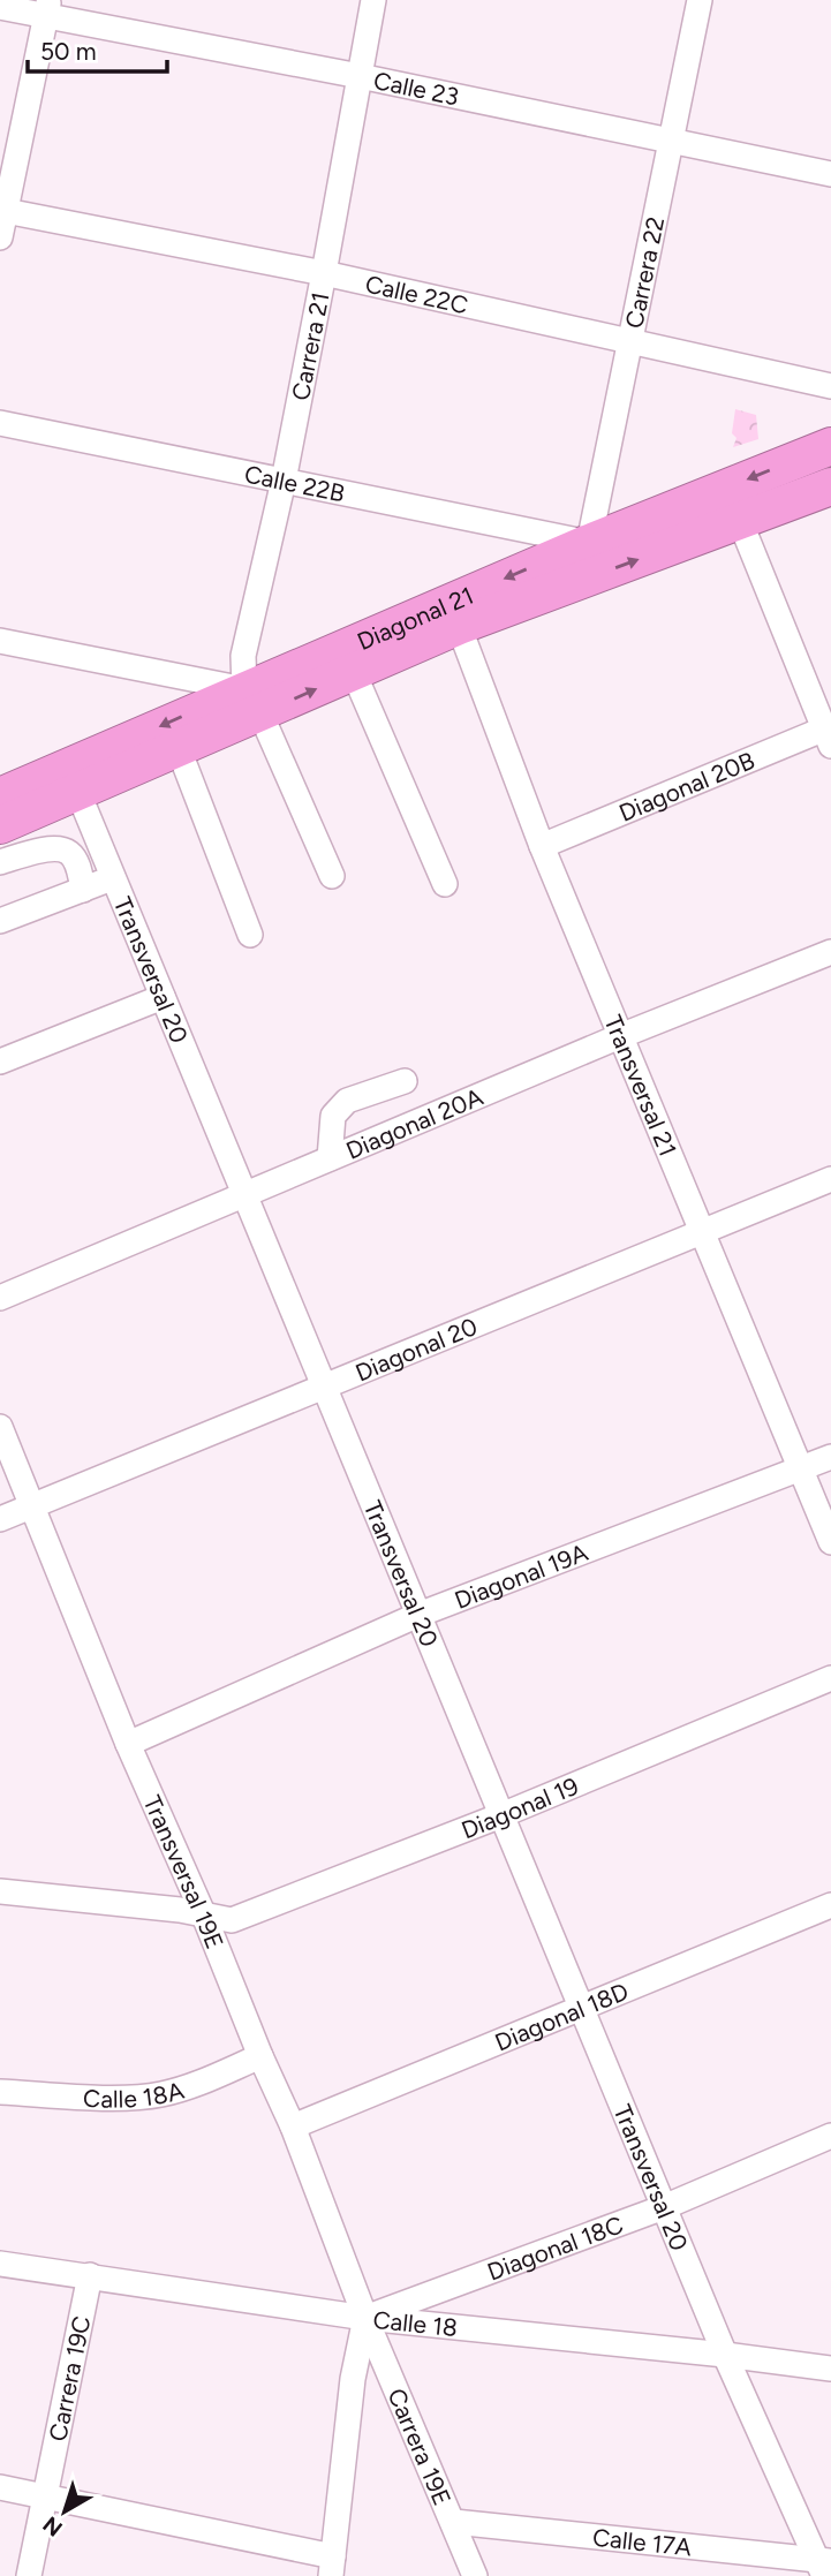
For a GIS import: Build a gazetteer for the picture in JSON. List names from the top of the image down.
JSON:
{
  "streets": {
    "highway": ["Diagonal 21"],
    "street": [
      "Calle 23",
      "Carrera 22",
      "Calle 22C",
      "Carrera 21",
      "Calle 22B",
      "Diagonal 20B",
      "Transversal 20",
      "Transversal 21",
      "Diagonal 20A",
      "Diagonal 20",
      "Diagonal 19A",
      "Diagonal 19",
      "Transversal 19E",
      "Diagonal 18D",
      "Calle 18A",
      "Diagonal 18C",
      "Calle 18",
      "Carrera 19C",
      "Carrera 19E",
      "Calle 17A"
    ]
  },
  "crossings": [
    ["Calle 23", "Carrera 22"],
    ["Calle 23", "Carrera 21"],
    ["Carrera 22", "Calle 22C"],
    ["Carrera 22", "Calle 22B"],
    ["Carrera 22", "Diagonal 21"],
    ["Calle 22C", "Carrera 21"],
    ["Carrera 21", "Calle 22B"],
    ["Carrera 21", "Diagonal 21"],
    ["Calle 22B", "Diagonal 21"],
    ["Diagonal 21", "Transversal 20"],
    ["Diagonal 21", "Transversal 21"],
    ["Diagonal 20B", "Transversal 21"],
    ["Transversal 20", "Diagonal 20A"],
    ["Transversal 20", "Diagonal 20"],
    ["Transversal 20", "Diagonal 19A"],
    ["Transversal 20", "Diagonal 19"],
    ["Transversal 20", "Diagonal 18D"],
    ["Transversal 20", "Diagonal 18C"],
    ["Transversal 20", "Calle 18"],
    ["Transversal 20", "Calle 17A"],
    ["Transversal 21", "Diagonal 20A"],
    ["Transversal 21", "Diagonal 20"],
    ["Transversal 21", "Diagonal 19A"],
    ["Diagonal 20", "Transversal 19E"],
    ["Diagonal 19A", "Transversal 19E"],
    ["Diagonal 19", "Transversal 19E"],
    ["Transversal 19E", "Diagonal 18D"],
    ["Transversal 19E", "Calle 18A"],
    ["Transversal 19E", "Diagonal 18C"],
    ["Transversal 19E", "Calle 18"],
    ["Transversal 19E", "Carrera 19E"],
    ["Diagonal 18C", "Calle 18"],
    ["Diagonal 18C", "Carrera 19E"],
    ["Calle 18", "Carrera 19C"],
    ["Calle 18", "Carrera 19E"],
    ["Carrera 19E", "Calle 17A"]
  ],
  "scale_bar": "50 m",
  "north": "bottom left"
}
